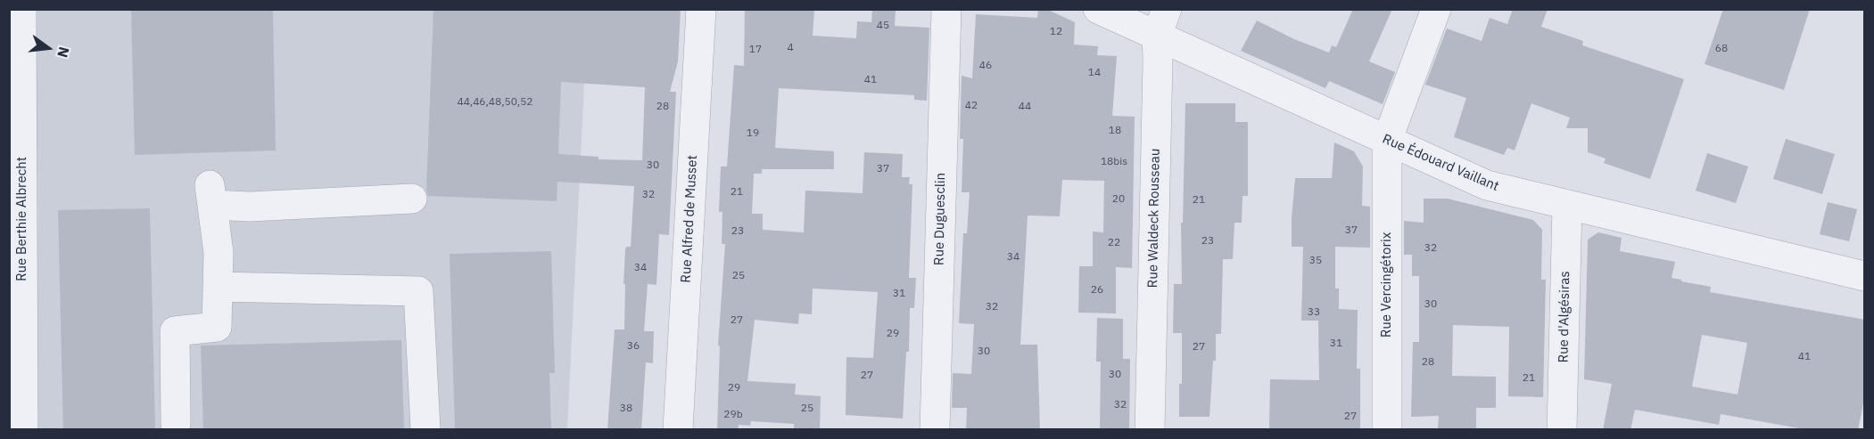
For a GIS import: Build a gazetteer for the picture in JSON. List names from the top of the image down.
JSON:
{
  "streets": {
    "street": [
      "Rue Édouard Vaillant",
      "Rue Waldeck Rousseau",
      "Rue Berthie Albrecht",
      "Rue Alfred de Musset",
      "Rue Duguesclin",
      "Rue Vercingétorix",
      "Rue d'Algésiras"
    ]
  },
  "crossings": [
    ["Rue Édouard Vaillant", "Rue Waldeck Rousseau"],
    ["Rue Édouard Vaillant", "Rue Vercingétorix"],
    ["Rue Édouard Vaillant", "Rue d'Algésiras"]
  ],
  "house_numbers": [
    "45",
    "12",
    "4",
    "68",
    "17",
    "46",
    "14",
    "41",
    "44,46,48,50,52",
    "42",
    "28",
    "44",
    "18",
    "19",
    "18bis",
    "30",
    "37",
    "21",
    "32",
    "20",
    "21",
    "37",
    "23",
    "23",
    "22",
    "32",
    "34",
    "35",
    "34",
    "25",
    "26",
    "31",
    "30",
    "32",
    "33",
    "27",
    "29",
    "31",
    "36",
    "27",
    "30",
    "41",
    "28",
    "30",
    "27",
    "21",
    "29",
    "32",
    "38",
    "25",
    "29b",
    "27"
  ],
  "north": "right"
}
